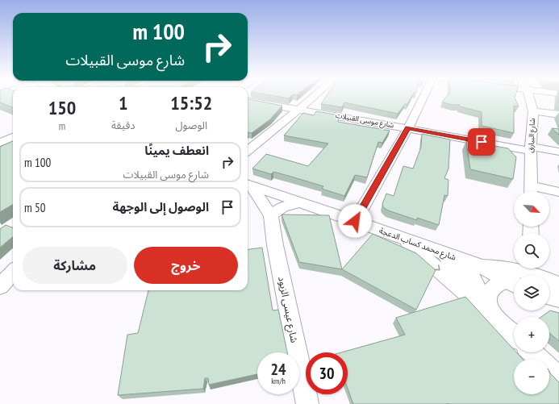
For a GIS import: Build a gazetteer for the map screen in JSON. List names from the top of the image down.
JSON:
{
  "streets": {
    "street": [
      "شارع موسى القبيلات",
      "شارع البيارق",
      "شارع محمد كساب الدعجة",
      "شارع عيسى الزيود"
    ]
  },
  "crossings": [
    ["شارع موسى القبيلات", "شارع البيارق"],
    ["شارع محمد كساب الدعجة", "شارع عيسى الزيود"]
  ],
  "north": "bottom right",
  "page": {
    "turn": ["100 m", "شارع موسى القبيلات"],
    "eta": [
      "15:52",
      "الوصول",
      "1",
      "دقيقة",
      "150",
      "m"
    ],
    "list": [
      {
        "name": "انعطف يمينًا",
        "note": "شارع موسى القبيلات",
        "value": "100 m"
      },
      {
        "name": "الوصول إلى الوجهة",
        "value": "50 m"
      }
    ],
    "map_buttons": ["+", "−"],
    "buttons": ["خروج", "مشاركة"],
    "speed": "24 km/h",
    "limit": "30"
  }
}
